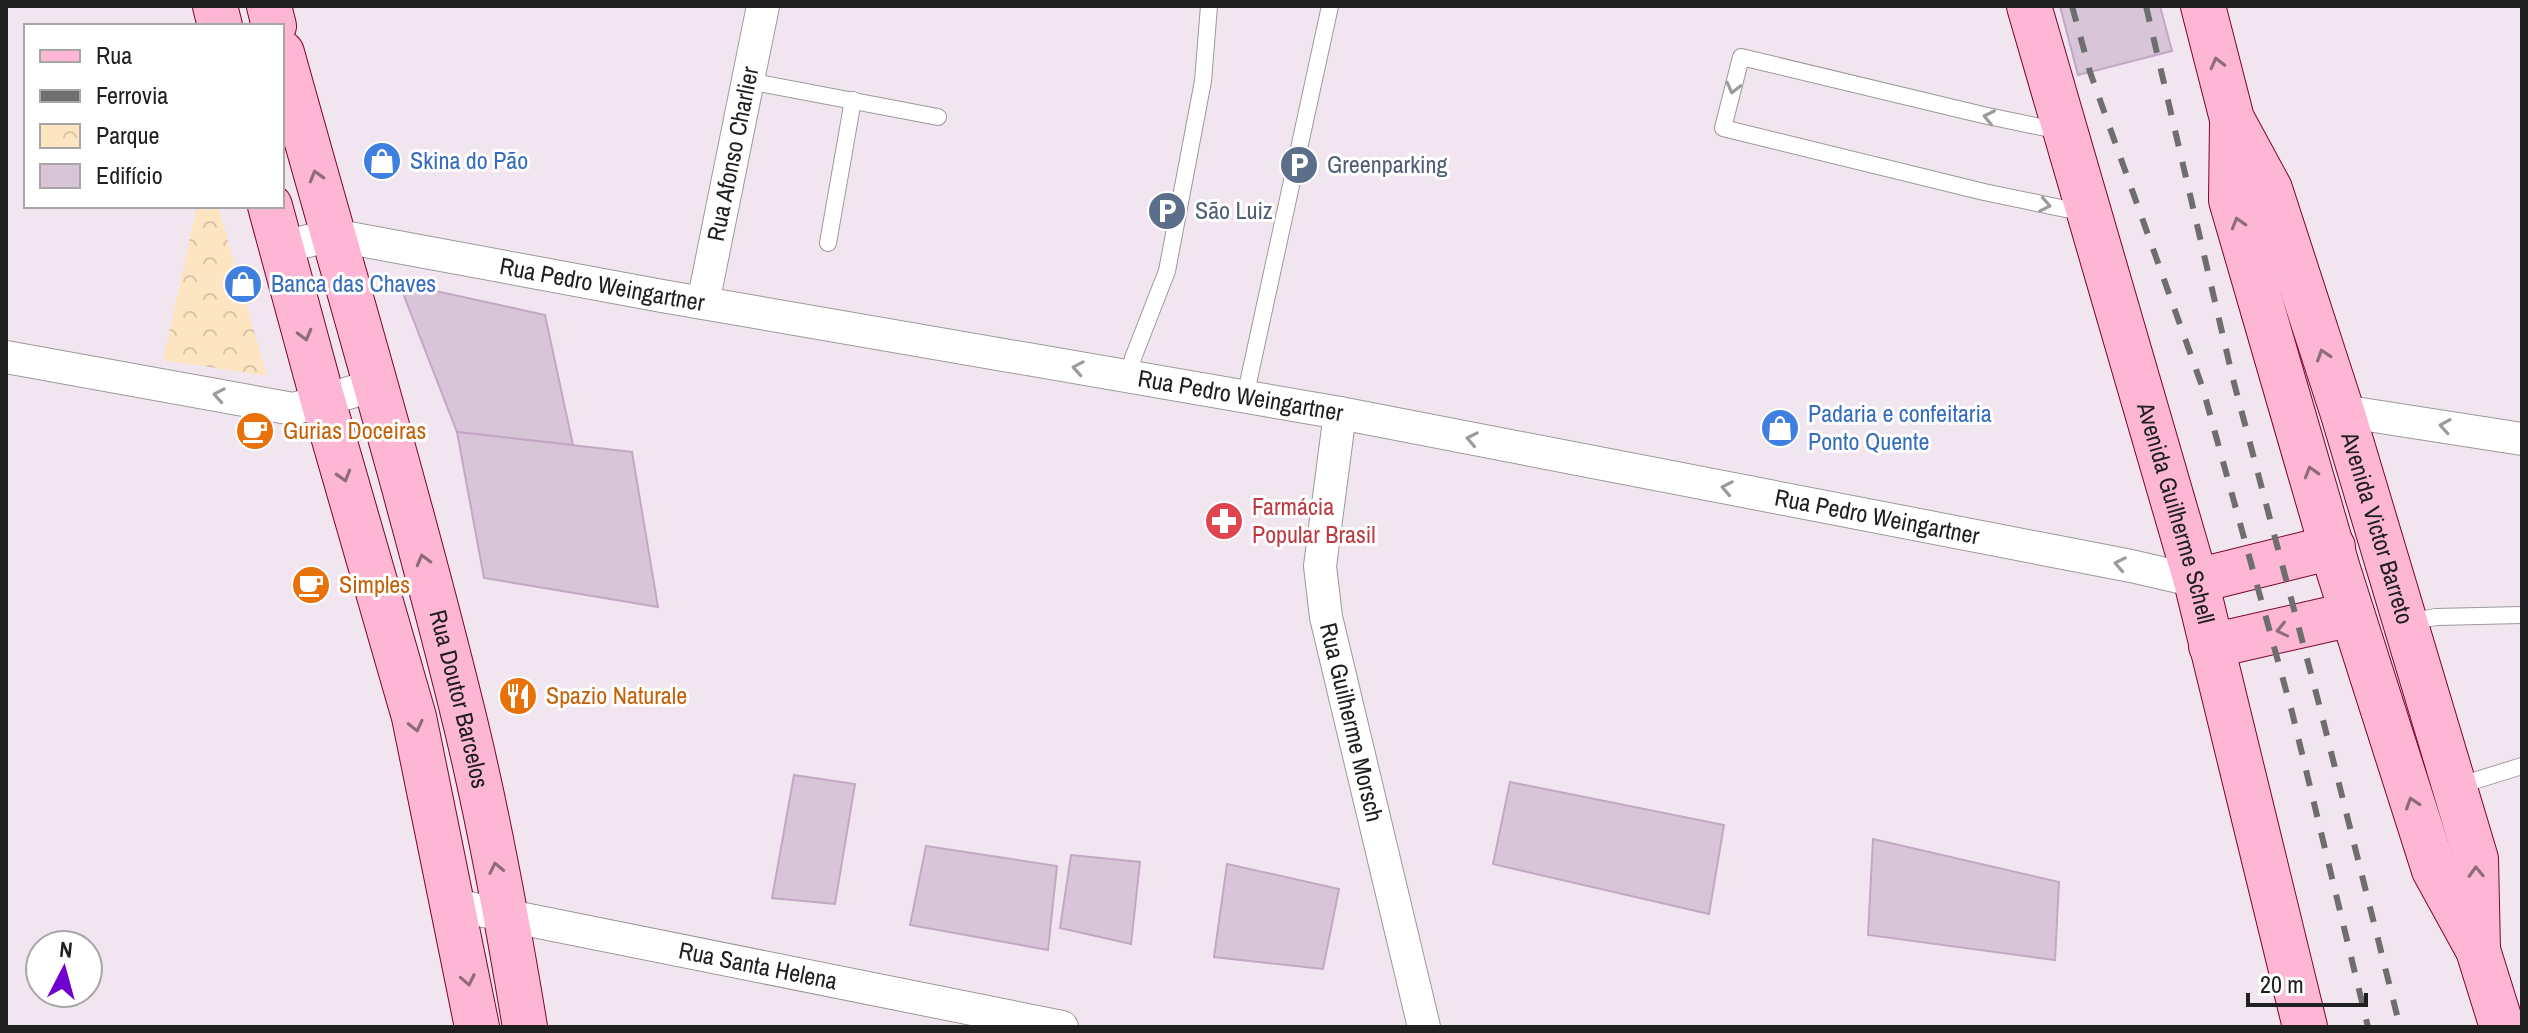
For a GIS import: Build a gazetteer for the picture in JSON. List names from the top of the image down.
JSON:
{
  "streets": {
    "main road": ["Avenida Guilherme Schell", "Avenida Victor Barreto", "Rua Doutor Barcelos"],
    "street": [
      "Rua Afonso Charlier",
      "Rua Pedro Weingartner",
      "Rua Guilherme Morsch",
      "Rua Santa Helena"
    ]
  },
  "crossings": [
    ["Rua Afonso Charlier", "Rua Pedro Weingartner"],
    ["Rua Pedro Weingartner", "Avenida Guilherme Schell"],
    ["Rua Pedro Weingartner", "Rua Doutor Barcelos"],
    ["Rua Pedro Weingartner", "Rua Guilherme Morsch"],
    ["Rua Doutor Barcelos", "Rua Santa Helena"]
  ],
  "one_way": ["Rua Pedro Weingartner"],
  "places": {
    "shop": ["Skina do Pão", "Banca das Chaves", "Padaria e confeitaria Ponto Quente"],
    "parking": ["Greenparking", "São Luiz"],
    "cafe": ["Gurias Doceiras", "Simples"],
    "pharmacy": ["Farmácia Popular Brasil"],
    "restaurant": ["Spazio Naturale"]
  },
  "legend": [
    "Rua",
    "Ferrovia",
    "Parque",
    "Edifício"
  ],
  "scale_bar": "20 m",
  "north": "top"
}
